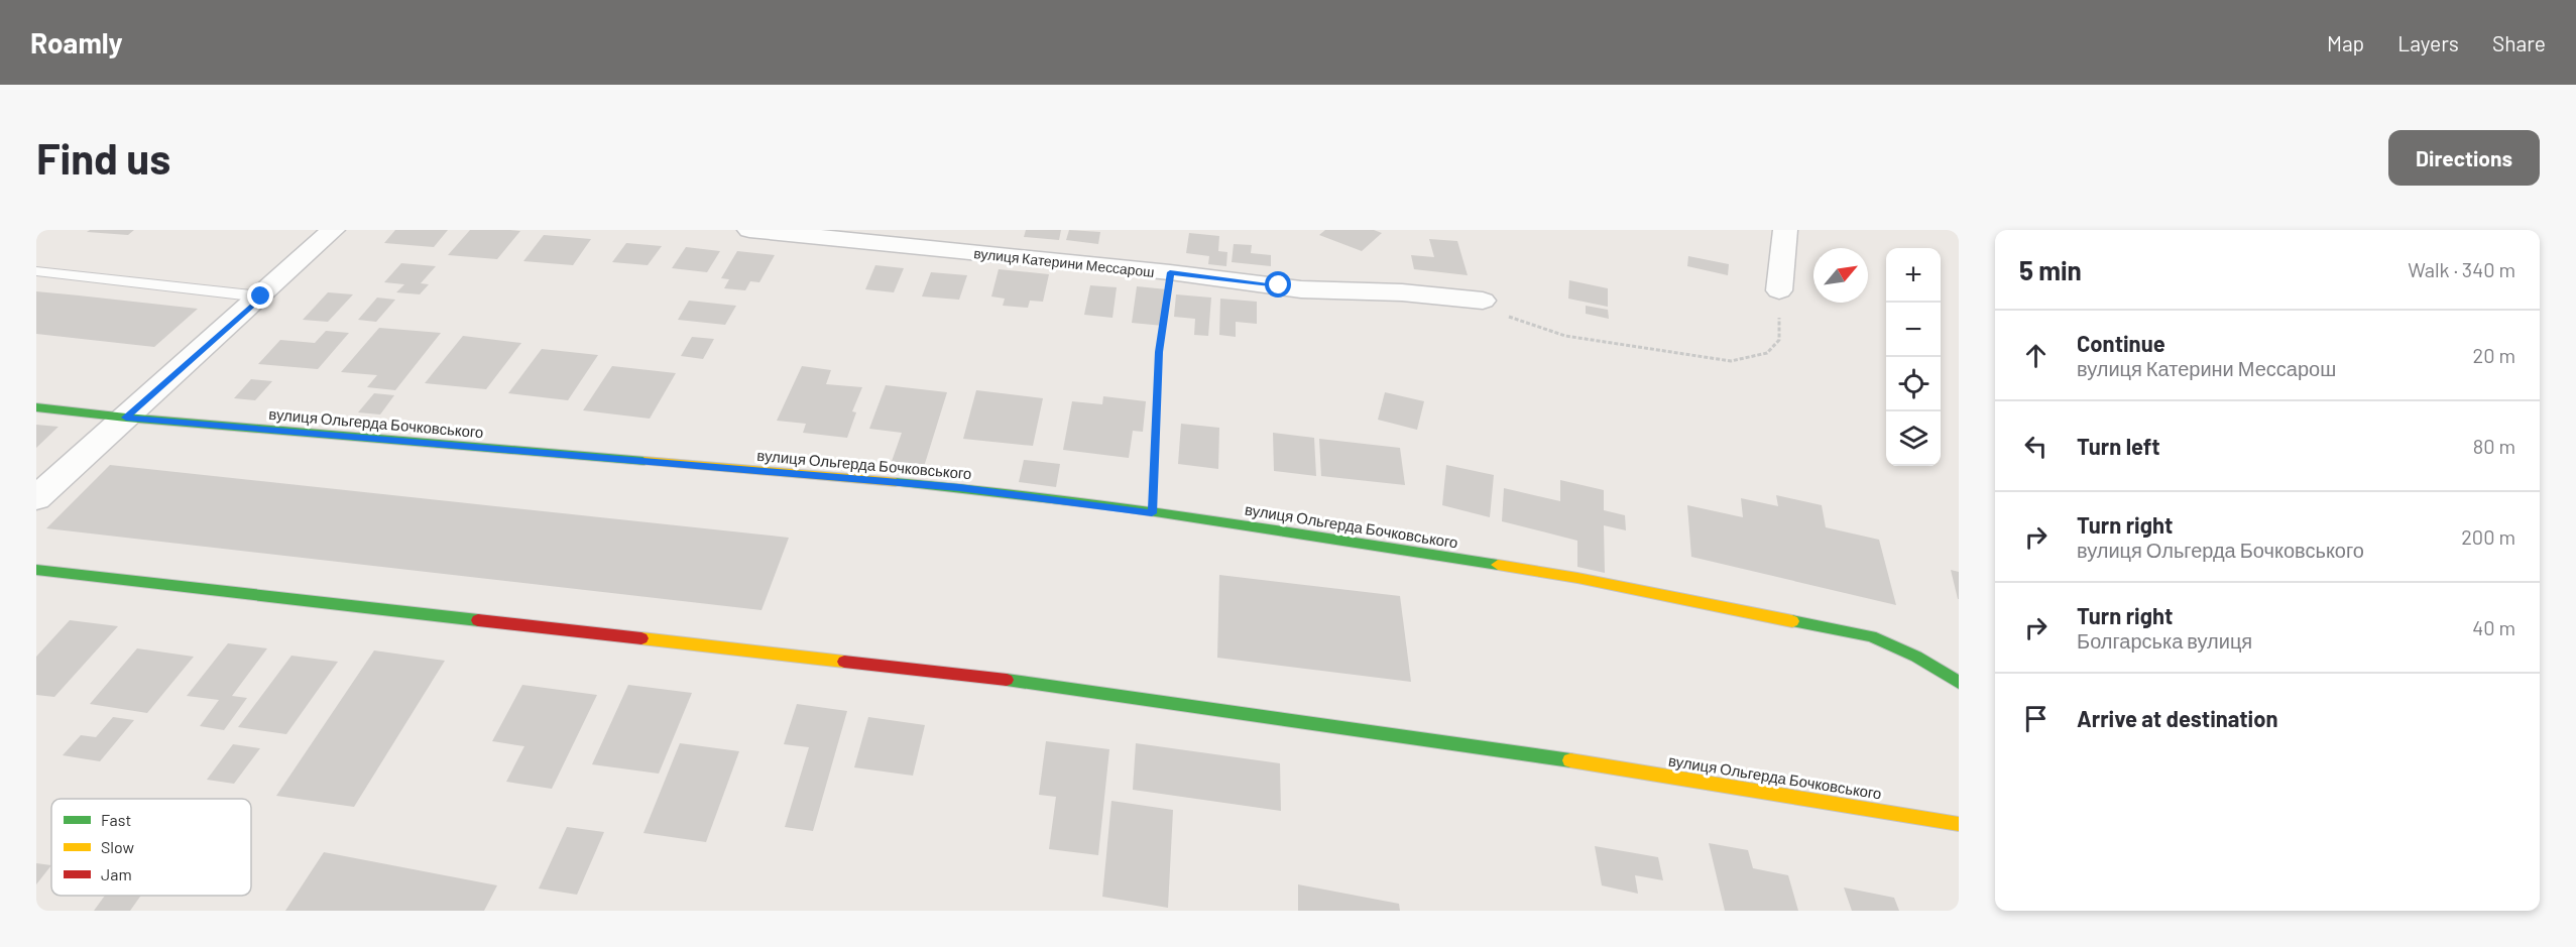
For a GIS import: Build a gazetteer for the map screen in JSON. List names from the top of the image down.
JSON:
{
  "streets": {
    "street": ["вулиця Катерини Мессарош", "вулиця Ольгерда Бочковського"]
  },
  "legend": ["Fast", "Slow", "Jam"],
  "north": "top right",
  "page": {
    "header": "Roamly",
    "nav": ["Map", "Layers", "Share"],
    "buttons": "Directions",
    "title": "Find us",
    "heading": ["5 min", "Walk · 340 m"],
    "map_buttons": ["+", "−"],
    "list": [
      ["Continue", "вулиця Катерини Мессарош", "20 m"],
      ["Turn left", "80 m"],
      ["Turn right", "вулиця Ольгерда Бочковського", "200 m"],
      ["Turn right", "Болгарська вулиця", "40 m"],
      "Arrive at destination"
    ]
  }
}
